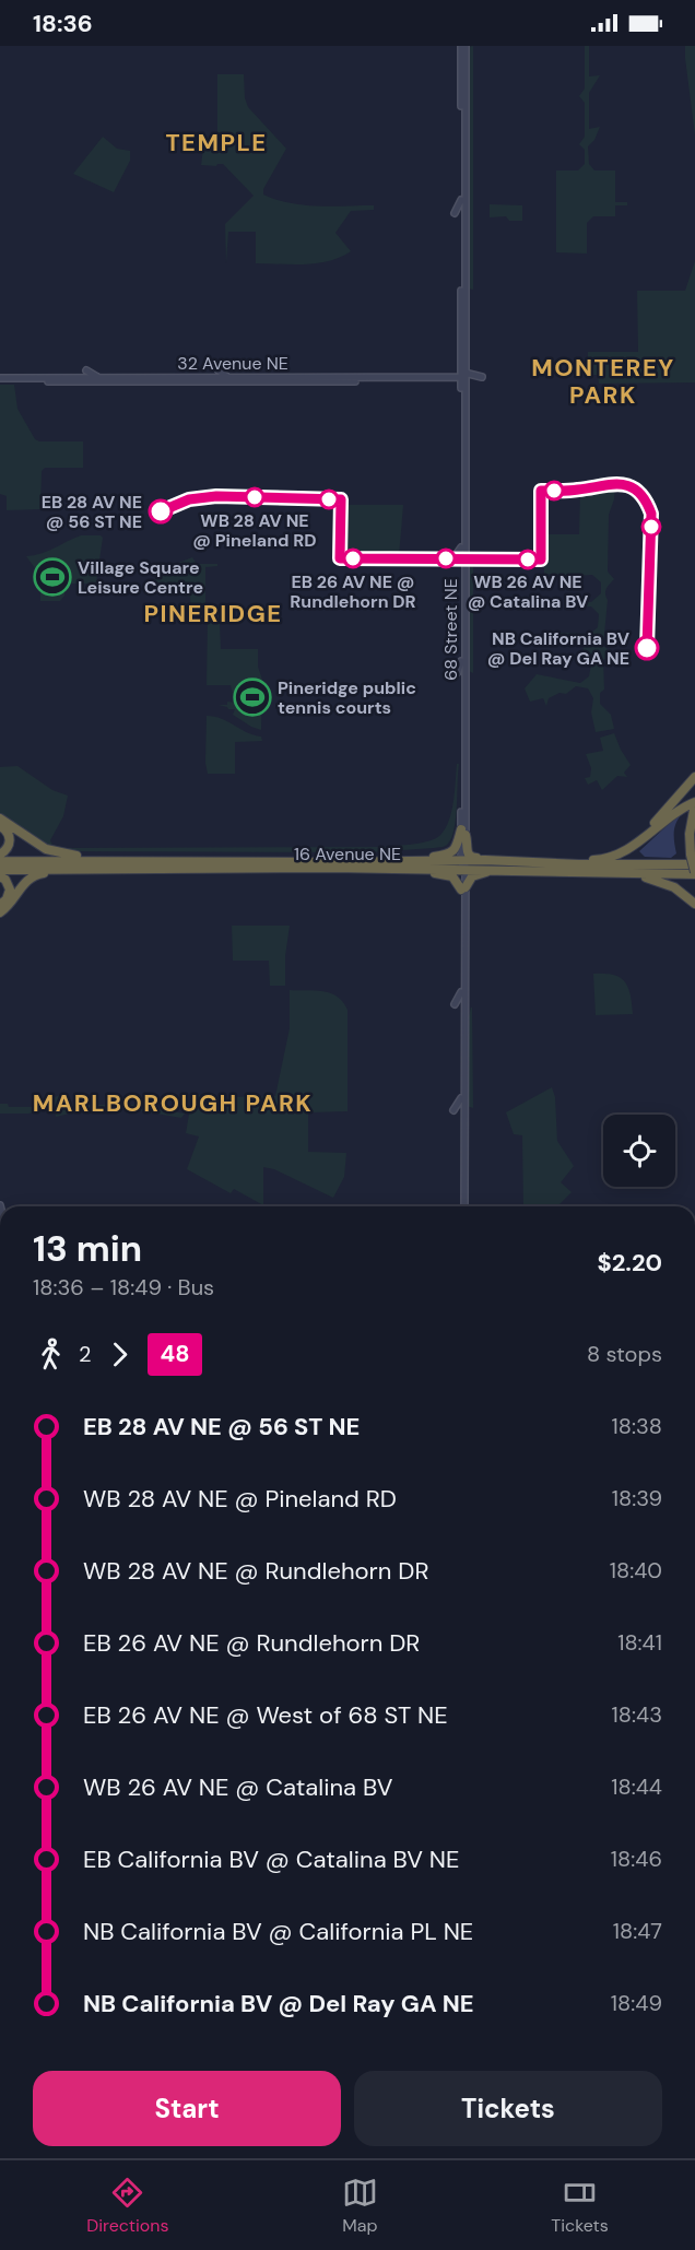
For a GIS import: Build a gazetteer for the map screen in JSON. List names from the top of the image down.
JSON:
{
  "streets": {
    "highway": ["16 Avenue NE"],
    "main road": ["32 Avenue NE", "68 Street NE"]
  },
  "crossings": [
    ["32 Avenue NE", "68 Street NE"],
    ["68 Street NE", "16 Avenue NE"]
  ],
  "districts": [
    "TEMPLE",
    "MONTEREY PARK",
    "PINERIDGE",
    "MARLBOROUGH PARK"
  ],
  "places": {
    "other": [
      "WB 28 AV NE @ Pineland RD",
      "EB 28 AV NE @ 56 ST NE",
      "EB 26 AV NE @ Rundlehorn DR",
      "WB 26 AV NE @ Catalina BV",
      "NB California BV @ Del Ray GA NE"
    ],
    "sports": ["Village Square Leisure Centre", "Pineridge public tennis courts"]
  },
  "lines": ["bus line 48"],
  "page": {
    "status": "18:36",
    "heading": ["13 min", "18:36 – 18:49 · Bus", "$2.20"],
    "legs": ["2", "48", "8 stops"],
    "list": [
      {
        "name": "EB 28 AV NE @ 56 ST NE",
        "value": "18:38"
      },
      {
        "name": "WB 28 AV NE @ Pineland RD",
        "value": "18:39"
      },
      {
        "name": "WB 28 AV NE @ Rundlehorn DR",
        "value": "18:40"
      },
      {
        "name": "EB 26 AV NE @ Rundlehorn DR",
        "value": "18:41"
      },
      {
        "name": "EB 26 AV NE @ West of 68 ST NE",
        "value": "18:43"
      },
      {
        "name": "WB 26 AV NE @ Catalina BV",
        "value": "18:44"
      },
      {
        "name": "EB California BV @ Catalina BV NE",
        "value": "18:46"
      },
      {
        "name": "NB California BV @ California PL NE",
        "value": "18:47"
      },
      {
        "name": "NB California BV @ Del Ray GA NE",
        "value": "18:49"
      }
    ],
    "buttons": ["Start", "Tickets"],
    "tabs": ["Directions", "Map", "Tickets"]
  }
}
